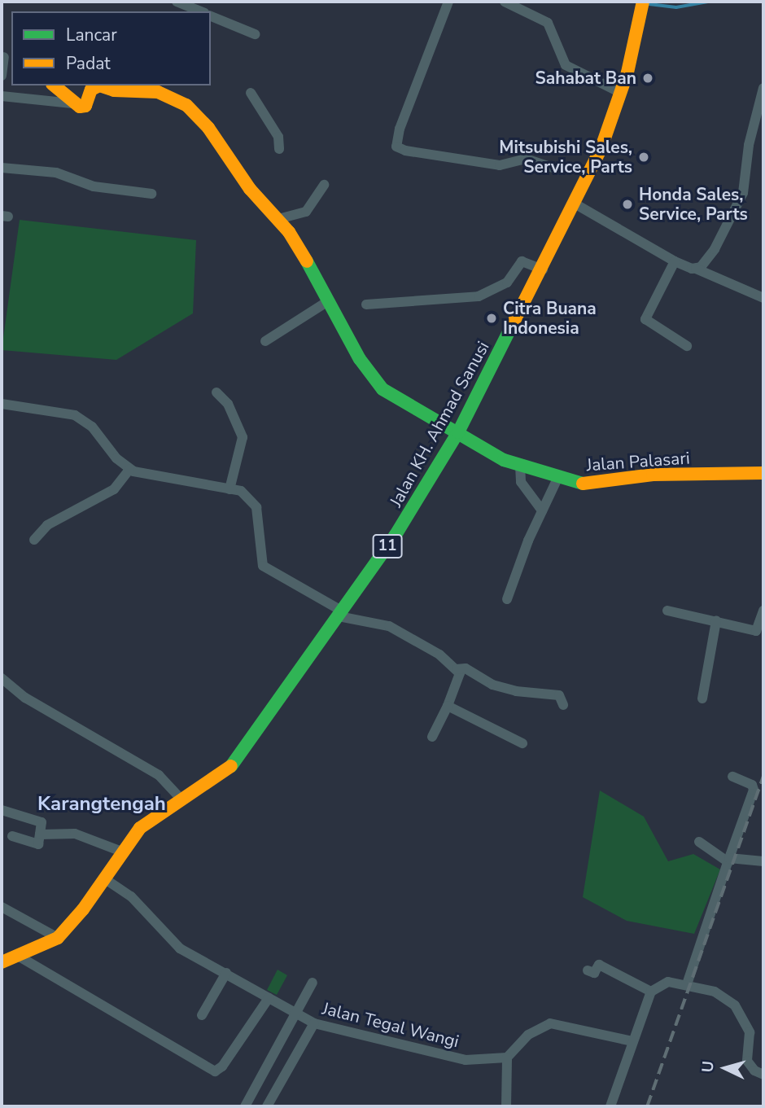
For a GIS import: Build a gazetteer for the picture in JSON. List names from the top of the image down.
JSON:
{
  "streets": {
    "main road": ["Jalan KH. Ahmad Sanusi", "Jalan Palasari", "11"],
    "street": ["Jalan Tegal Wangi"]
  },
  "crossings": [
    ["Jalan KH. Ahmad Sanusi", "Jalan Palasari"],
    ["Jalan KH. Ahmad Sanusi", "Jalan Tegal Wangi"]
  ],
  "districts": ["Karangtengah"],
  "places": [
    "Sahabat Ban",
    "Mitsubishi Sales, Service, Parts",
    "Honda Sales, Service, Parts",
    "Citra Buana Indonesia"
  ],
  "legend": ["Lancar", "Padat"],
  "north": "left"
}
